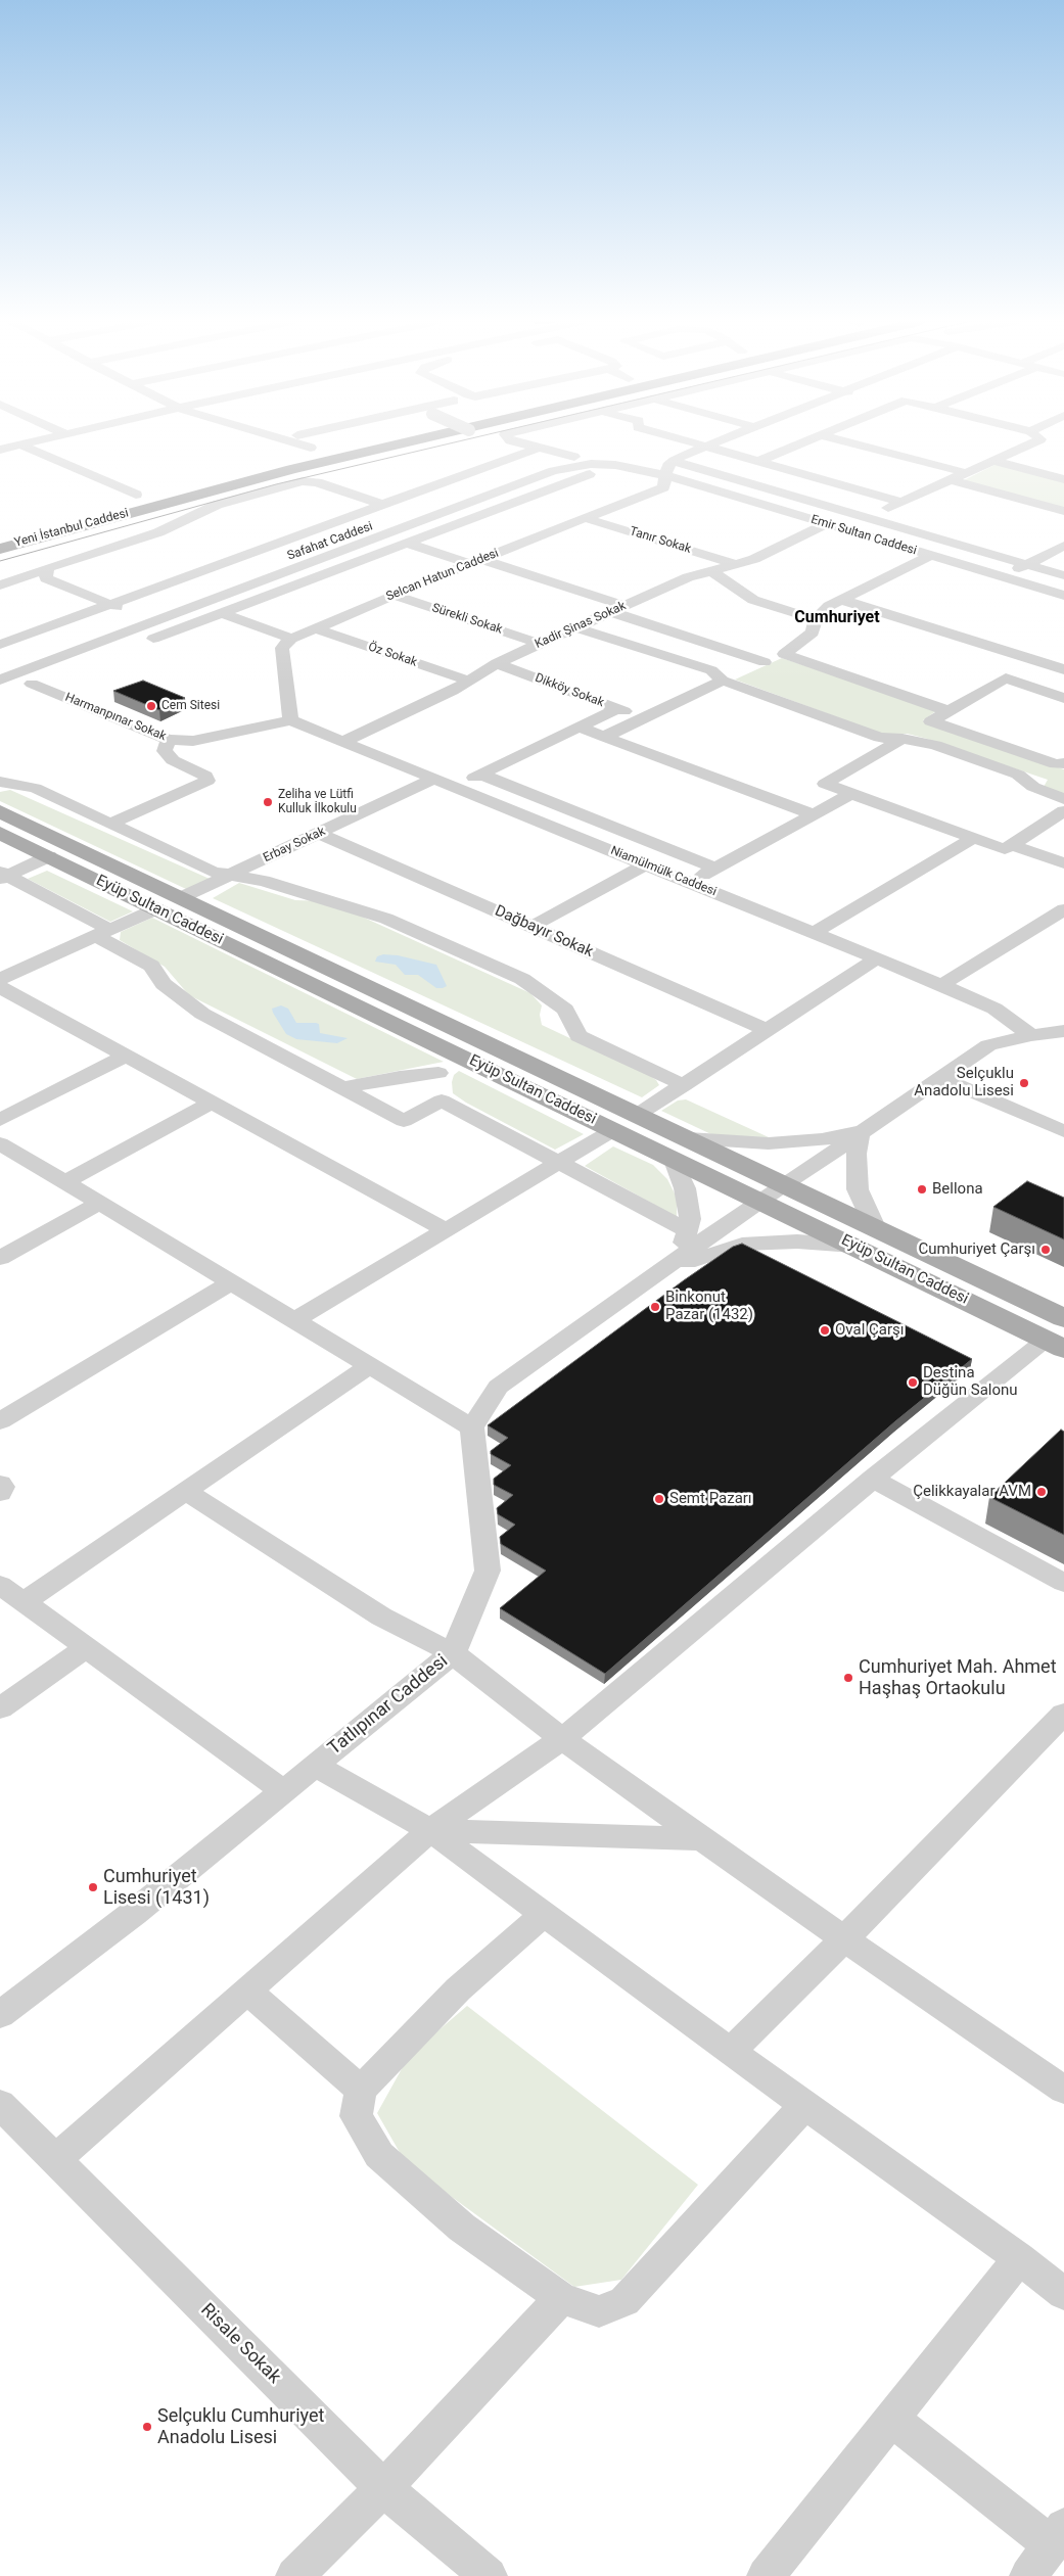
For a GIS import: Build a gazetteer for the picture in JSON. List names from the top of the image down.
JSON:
{
  "streets": {
    "highway": ["Yeni İstanbul Caddesi"],
    "main road": ["Eyüp Sultan Caddesi"],
    "street": [
      "Emir Sultan Caddesi",
      "Tanır Sokak",
      "Safahat Caddesi",
      "Selcan Hatun Caddesi",
      "Sürekli Sokak",
      "Kadir Şinas Sokak",
      "Öz Sokak",
      "Dikköy Sokak",
      "Harmanpınar Sokak",
      "Erbay Sokak",
      "Niamülmülk Caddesi",
      "Dağbayır Sokak",
      "Tatlıpınar Caddesi",
      "Risale Sokak"
    ]
  },
  "crossings": [
    ["Emir Sultan Caddesi", "Safahat Caddesi"],
    ["Emir Sultan Caddesi", "Selcan Hatun Caddesi"],
    ["Tanır Sokak", "Selcan Hatun Caddesi"],
    ["Tanır Sokak", "Kadir Şinas Sokak"],
    ["Safahat Caddesi", "Selcan Hatun Caddesi"],
    ["Selcan Hatun Caddesi", "Sürekli Sokak"],
    ["Selcan Hatun Caddesi", "Öz Sokak"],
    ["Sürekli Sokak", "Kadir Şinas Sokak"],
    ["Kadir Şinas Sokak", "Öz Sokak"],
    ["Kadir Şinas Sokak", "Dikköy Sokak"],
    ["Kadir Şinas Sokak", "Niamülmülk Caddesi"],
    ["Harmanpınar Sokak", "Niamülmülk Caddesi"],
    ["Erbay Sokak", "Niamülmülk Caddesi"],
    ["Erbay Sokak", "Eyüp Sultan Caddesi"],
    ["Erbay Sokak", "Dağbayır Sokak"]
  ],
  "districts": ["Cumhuriyet"],
  "places": [
    "Cem Sitesi",
    "Zeliha ve Lütfi Kulluk İlkokulu",
    "Selçuklu Anadolu Lisesi",
    "Bellona",
    "Cumhuriyet Çarşı",
    "Binkonut Pazar (1432)",
    "Oval Çarşı",
    "Destina Düğün Salonu",
    "Çelikkayalar AVM",
    "Semt Pazarı",
    "Cumhuriyet Mah. Ahmet Haşhaş Ortaokulu",
    "Cumhuriyet Lisesi (1431)",
    "Selçuklu Cumhuriyet Anadolu Lisesi"
  ]
}
